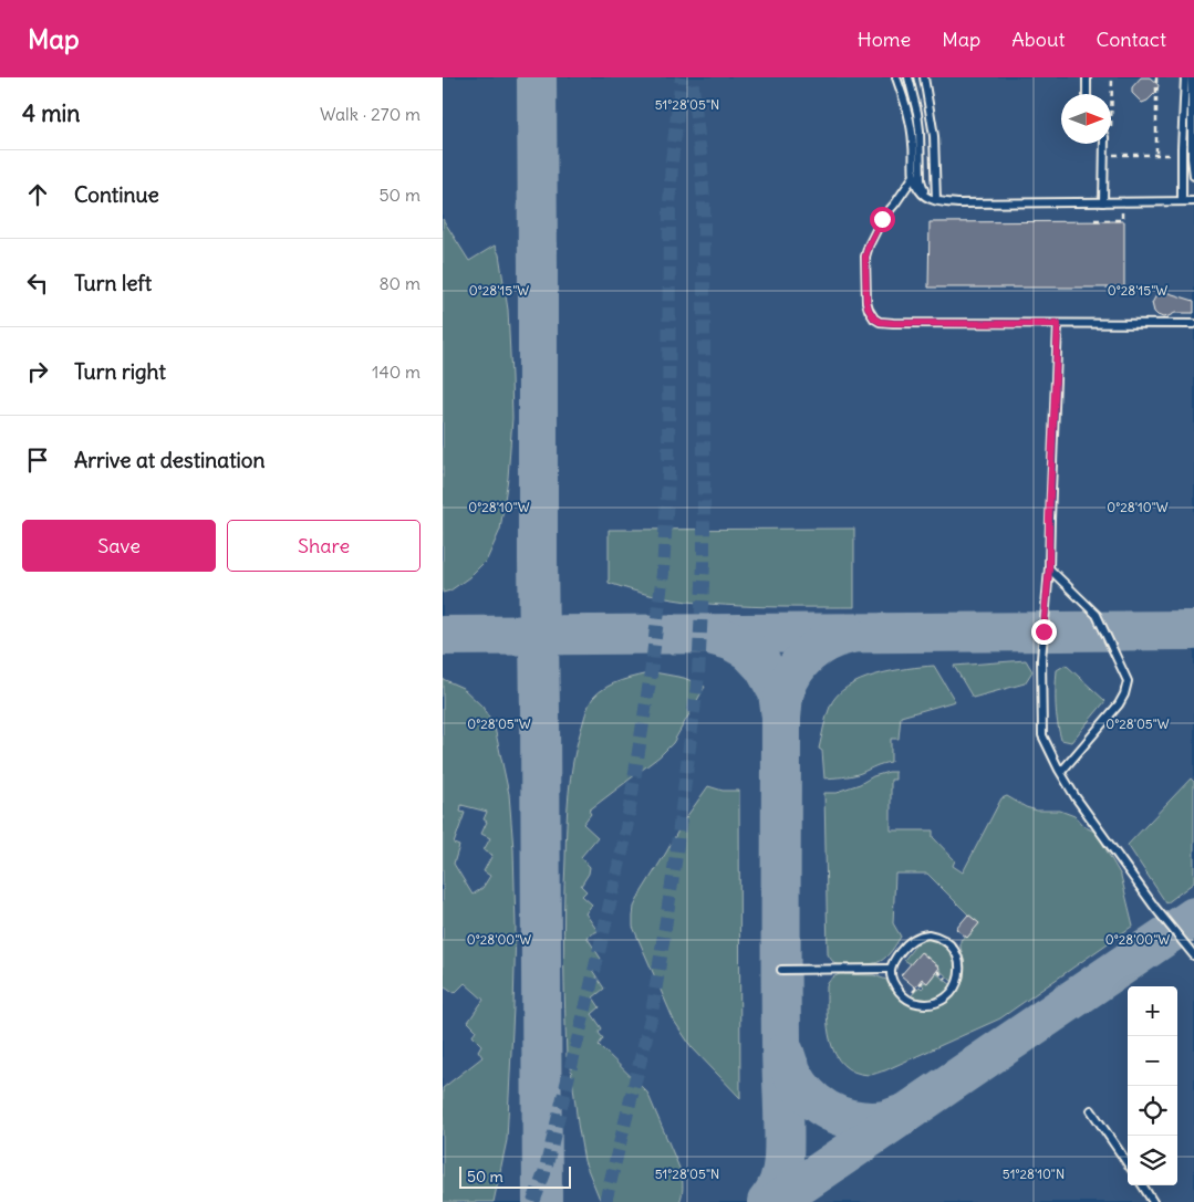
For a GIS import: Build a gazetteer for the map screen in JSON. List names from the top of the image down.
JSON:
{
  "scale_bar": "50 m",
  "north": "right",
  "page": {
    "header": "Map",
    "nav": [
      "Home",
      "Map",
      "About",
      "Contact"
    ],
    "heading": ["4 min", "Walk · 270 m"],
    "list": [
      ["Continue", "50 m"],
      ["Turn left", "80 m"],
      ["Turn right", "140 m"],
      "Arrive at destination"
    ],
    "buttons": ["Save", "Share"],
    "map_buttons": ["+", "−"],
    "scale": "50 m"
  },
  "coordinates": [
    "51°28'05\"N",
    "0°28'15\"W",
    "0°28'10\"W",
    "0°28'05\"W",
    "0°28'00\"W",
    "51°28'10\"N"
  ]
}
